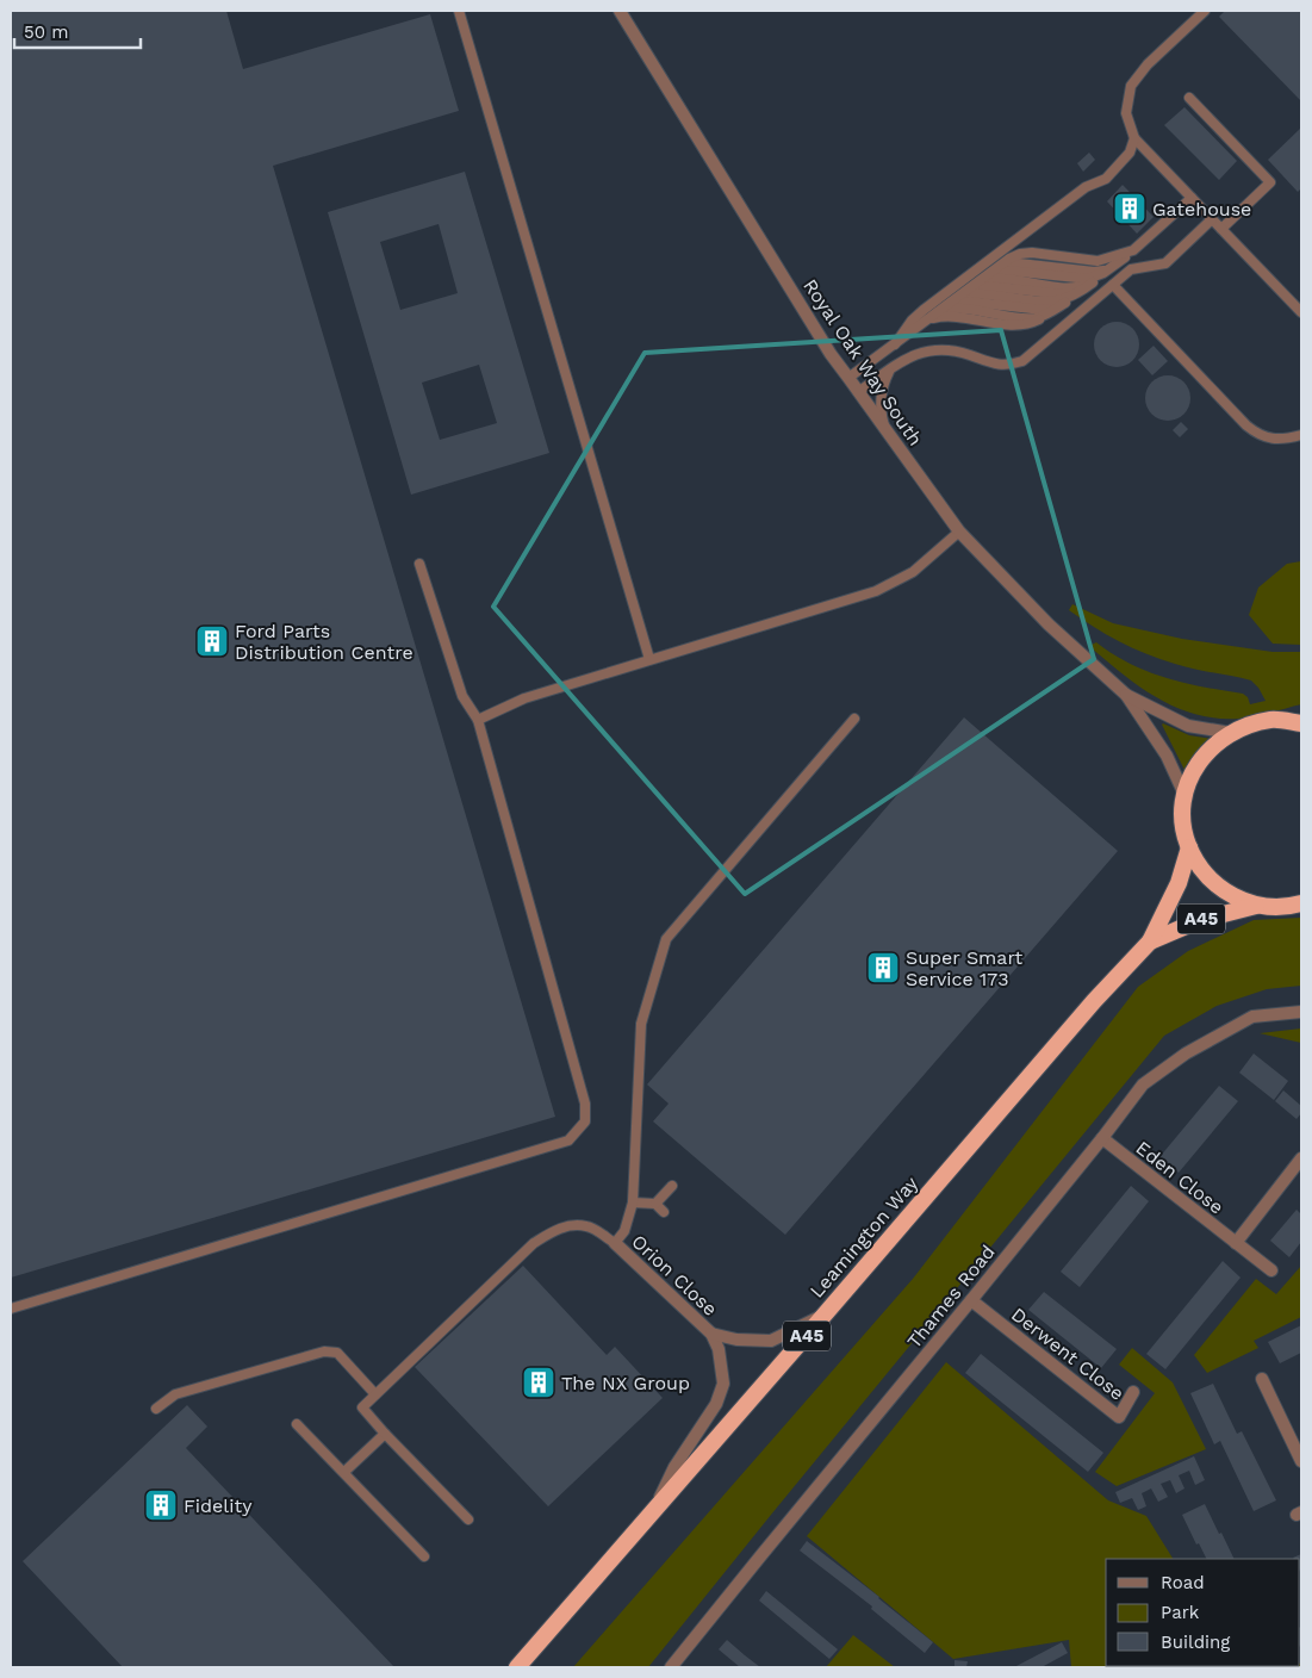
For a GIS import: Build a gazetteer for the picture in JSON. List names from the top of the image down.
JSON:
{
  "streets": {
    "highway": ["A45", "Leamington Way"],
    "street": [
      "Royal Oak Way South",
      "Eden Close",
      "Orion Close",
      "Thames Road",
      "Derwent Close"
    ]
  },
  "crossings": [
    ["Eden Close", "Thames Road"],
    ["Leamington Way", "Orion Close"],
    ["Thames Road", "Derwent Close"]
  ],
  "places": {
    "building": [
      "Gatehouse",
      "Ford Parts Distribution Centre",
      "Super Smart Service 173",
      "The NX Group",
      "Fidelity"
    ]
  },
  "legend": ["Road", "Park", "Building"],
  "scale_bar": "50 m"
}
